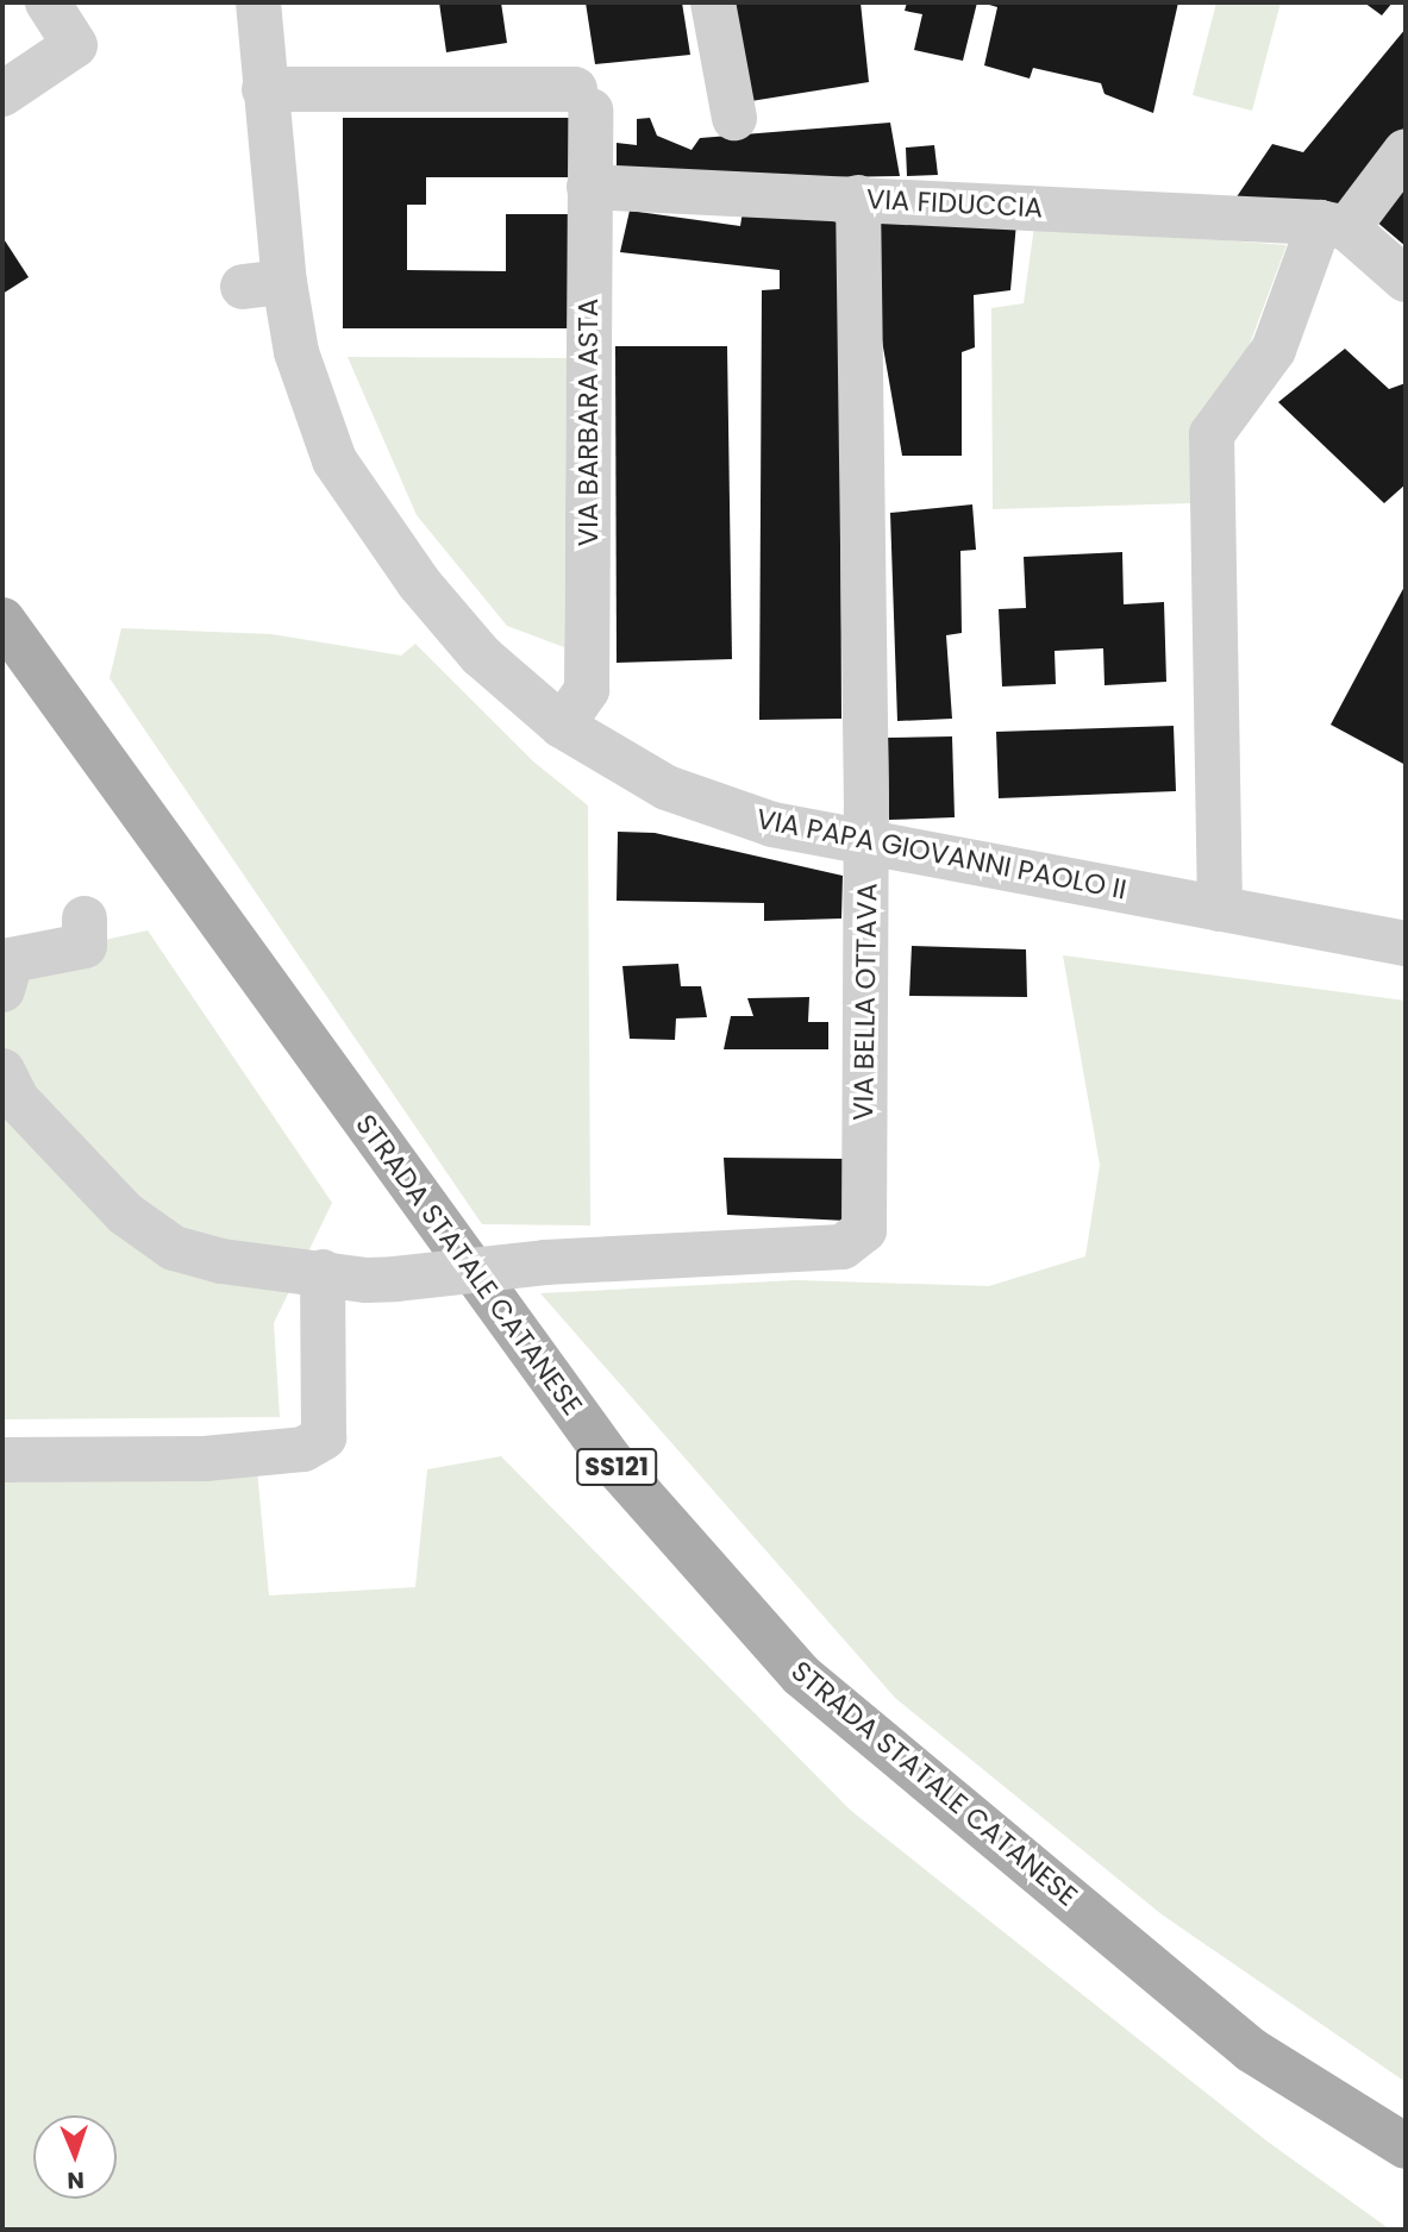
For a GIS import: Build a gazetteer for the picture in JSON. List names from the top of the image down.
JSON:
{
  "streets": {
    "main road": ["STRADA STATALE CATANESE", "SS121"],
    "street": [
      "VIA FIDUCCIA",
      "VIA BARBARA ASTA",
      "VIA PAPA GIOVANNI PAOLO II",
      "VIA BELLA OTTAVA"
    ]
  },
  "crossings": [
    ["VIA FIDUCCIA", "VIA BARBARA ASTA"],
    ["VIA FIDUCCIA", "VIA BELLA OTTAVA"],
    ["VIA BARBARA ASTA", "VIA PAPA GIOVANNI PAOLO II"],
    ["VIA PAPA GIOVANNI PAOLO II", "VIA BELLA OTTAVA"]
  ],
  "north": "bottom"
}
